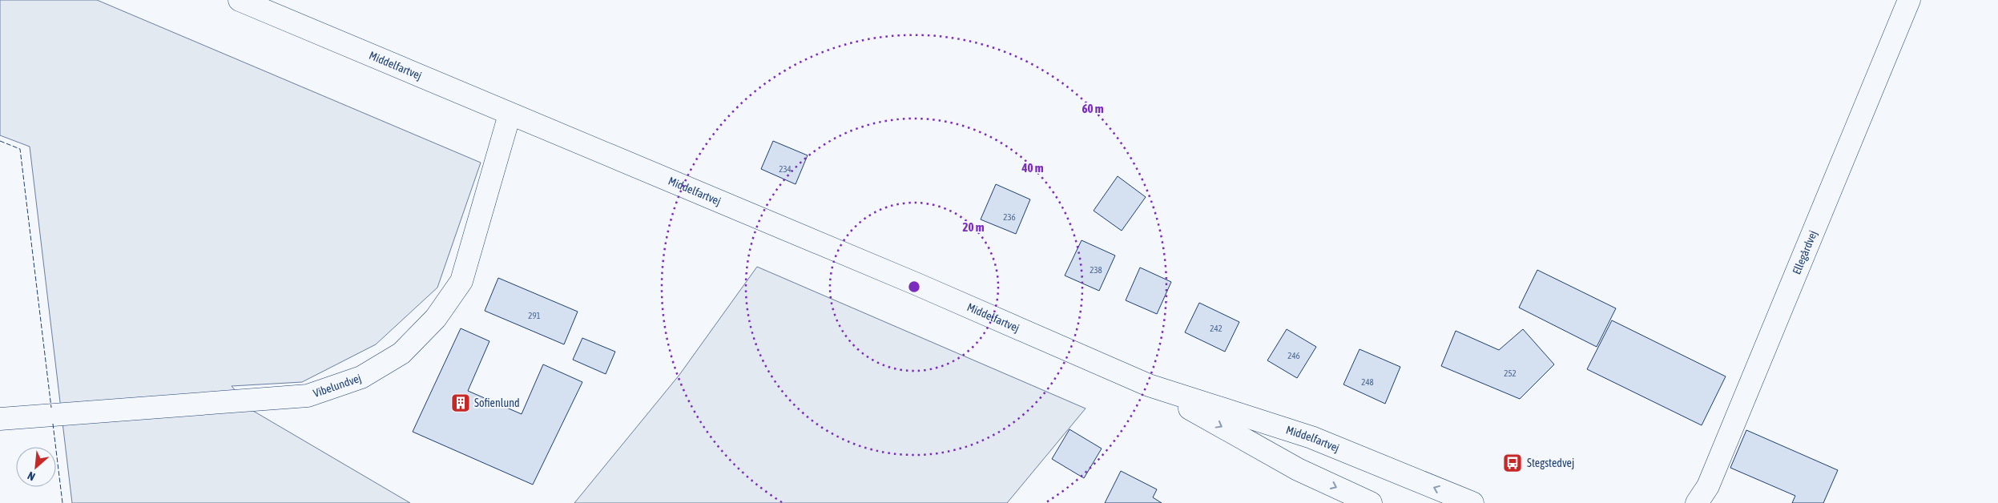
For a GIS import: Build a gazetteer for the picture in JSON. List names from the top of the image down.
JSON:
{
  "streets": {
    "main road": ["Middelfartvej", "Ellegårdvej", "Vibelundvej"]
  },
  "crossings": [
    ["Middelfartvej", "Vibelundvej"]
  ],
  "places": {
    "building": ["Sofienlund"],
    "bus stop": ["Stegstedvej"]
  },
  "house_numbers": [
    "234",
    "236",
    "238",
    "291",
    "242",
    "246",
    "252",
    "248"
  ],
  "north": "bottom left",
  "rings": ["60 m", "40 m", "20 m"]
}
